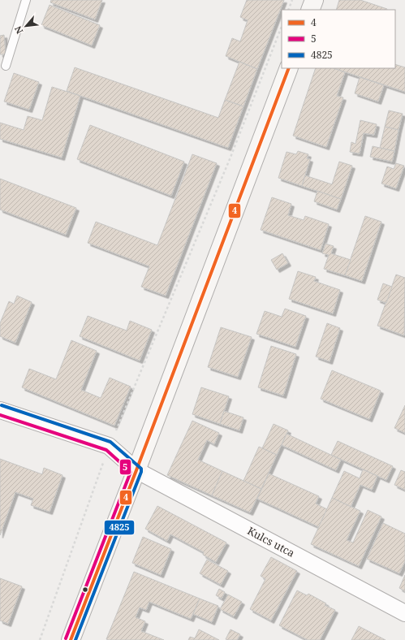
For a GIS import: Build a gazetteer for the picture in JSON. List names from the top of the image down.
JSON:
{
  "streets": {
    "street": ["Kulcs utca"]
  },
  "lines": ["transit line 4", "transit line 4825", "transit line 5"],
  "legend": ["4", "5", "4825"],
  "north": "bottom left"
}
